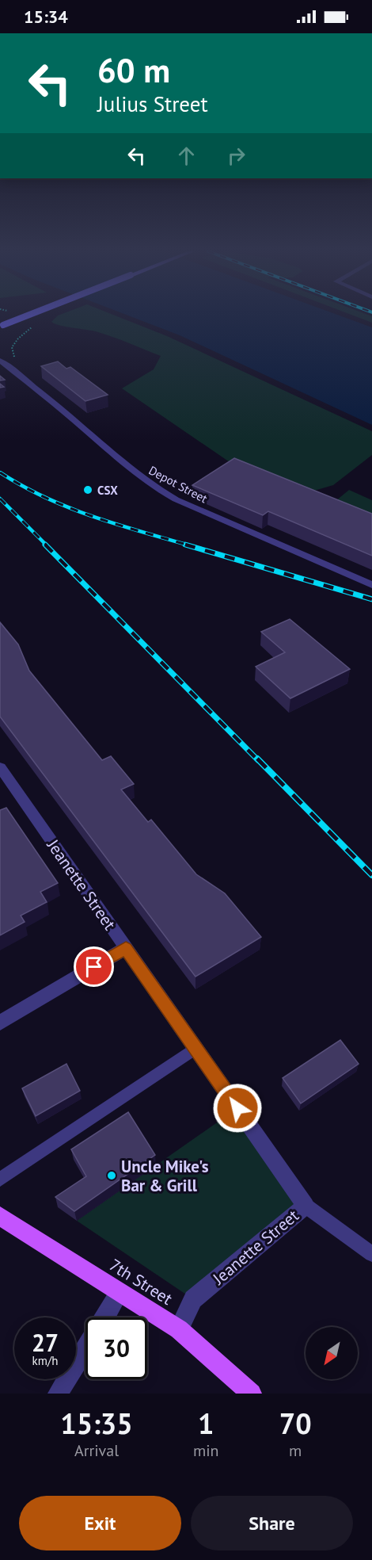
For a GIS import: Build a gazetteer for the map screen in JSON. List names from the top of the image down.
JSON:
{
  "streets": {
    "main road": ["7th Street"],
    "street": ["Depot Street", "Jeanette Street"]
  },
  "crossings": [
    ["Jeanette Street", "7th Street"]
  ],
  "places": ["CSX", "Uncle Mike's Bar & Grill"],
  "north": "bottom left",
  "page": {
    "status": "15:34",
    "turn": ["60 m", "Julius Street"],
    "speed": "27 km/h",
    "limit": "30",
    "eta": [
      "15:35",
      "Arrival",
      "1",
      "min",
      "70",
      "m"
    ],
    "buttons": ["Exit", "Share"]
  }
}
